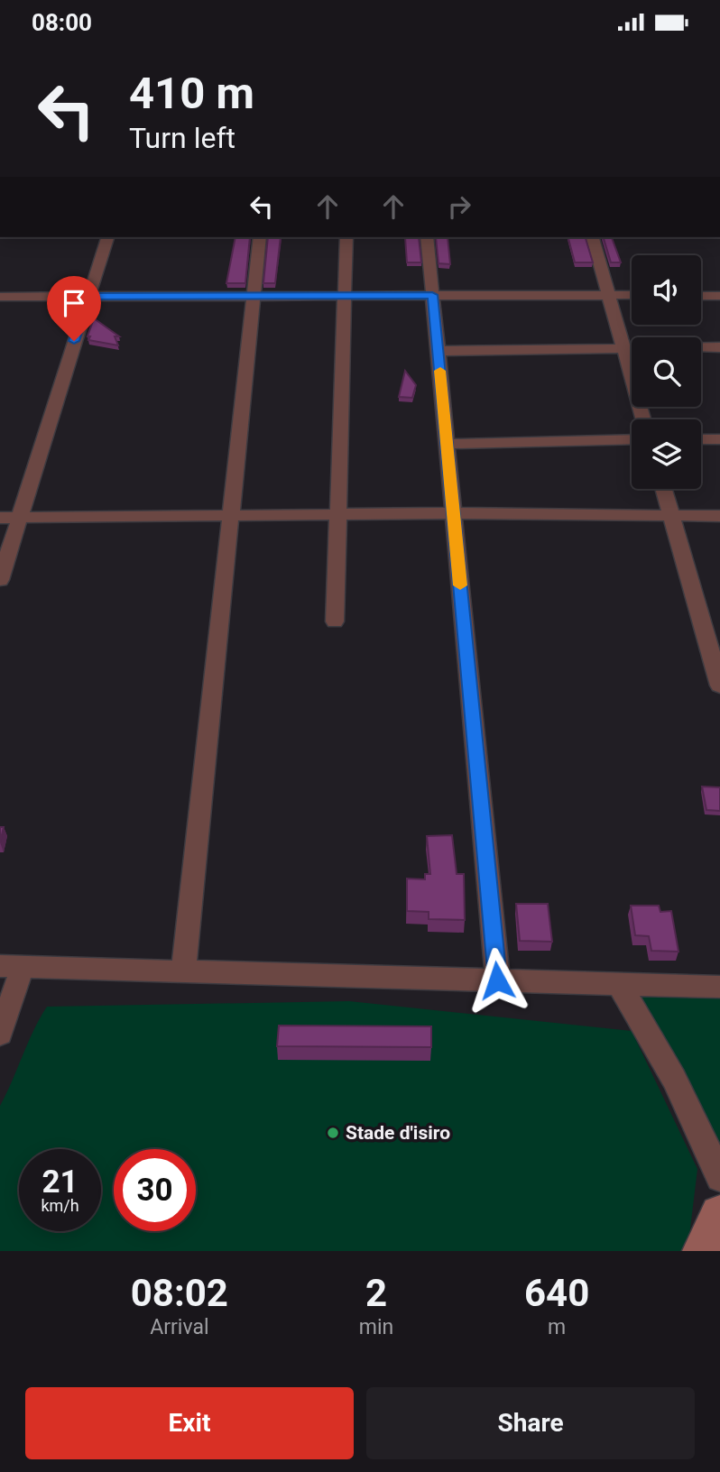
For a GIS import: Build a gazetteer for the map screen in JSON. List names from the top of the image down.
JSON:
{
  "places": ["Stade d'isiro"],
  "page": {
    "status": "08:00",
    "turn": ["410 m", "Turn left"],
    "speed": "21 km/h",
    "limit": "30",
    "eta": [
      "08:02",
      "Arrival",
      "2",
      "min",
      "640",
      "m"
    ],
    "buttons": ["Exit", "Share"]
  }
}
